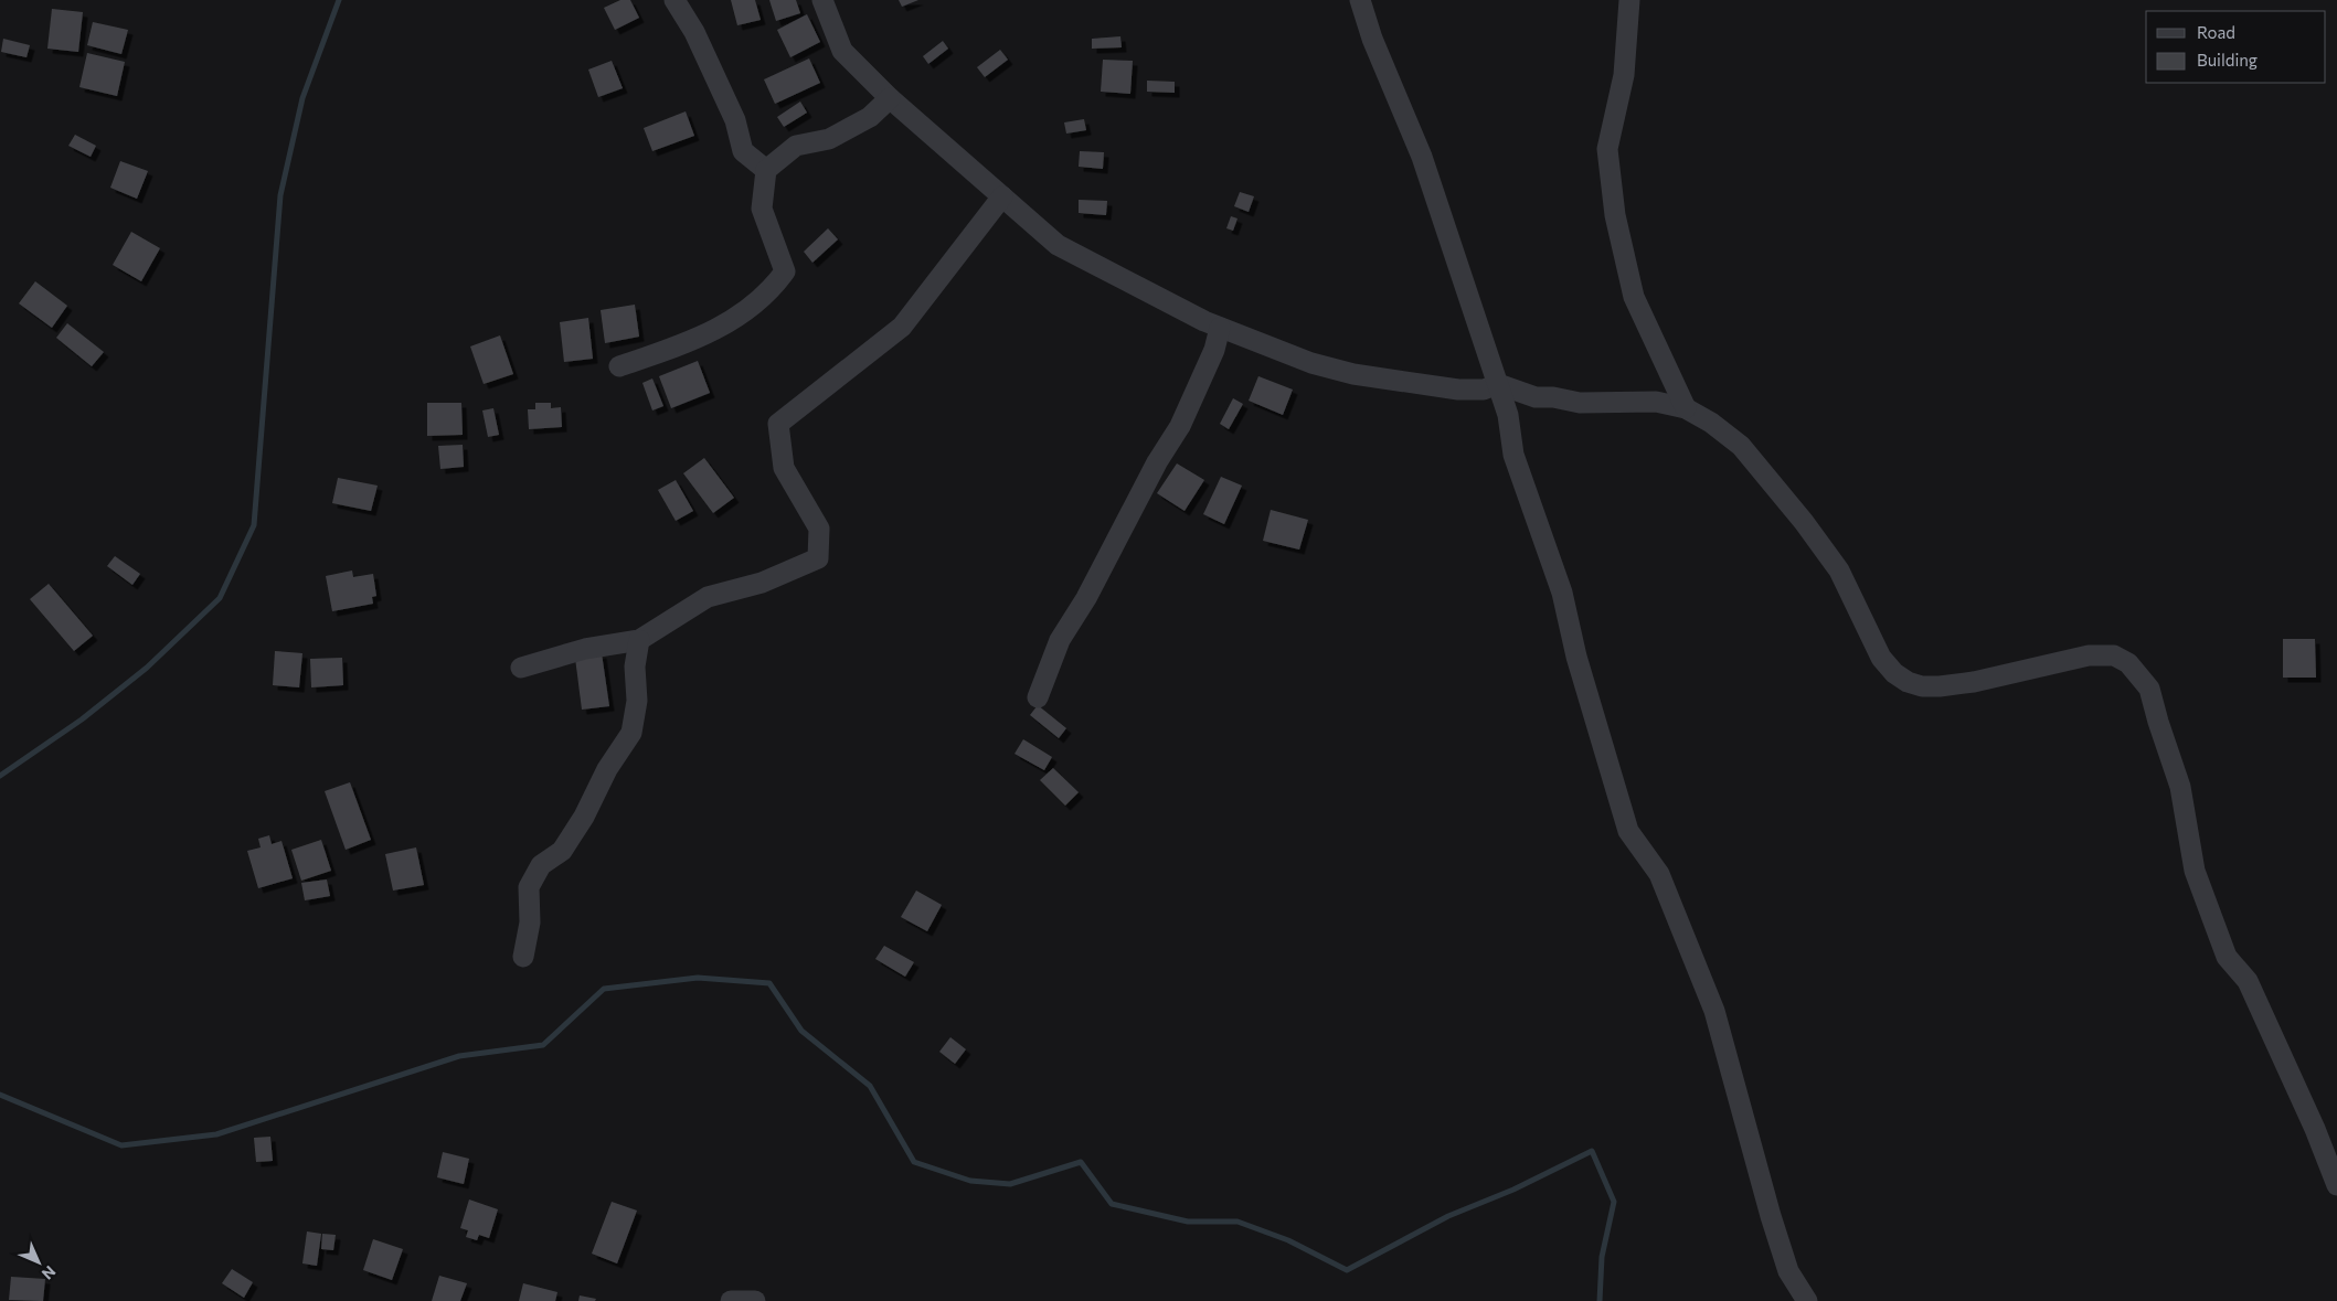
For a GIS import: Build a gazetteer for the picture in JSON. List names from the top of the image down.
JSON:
{
  "legend": ["Road", "Building"],
  "north": "bottom right"
}
